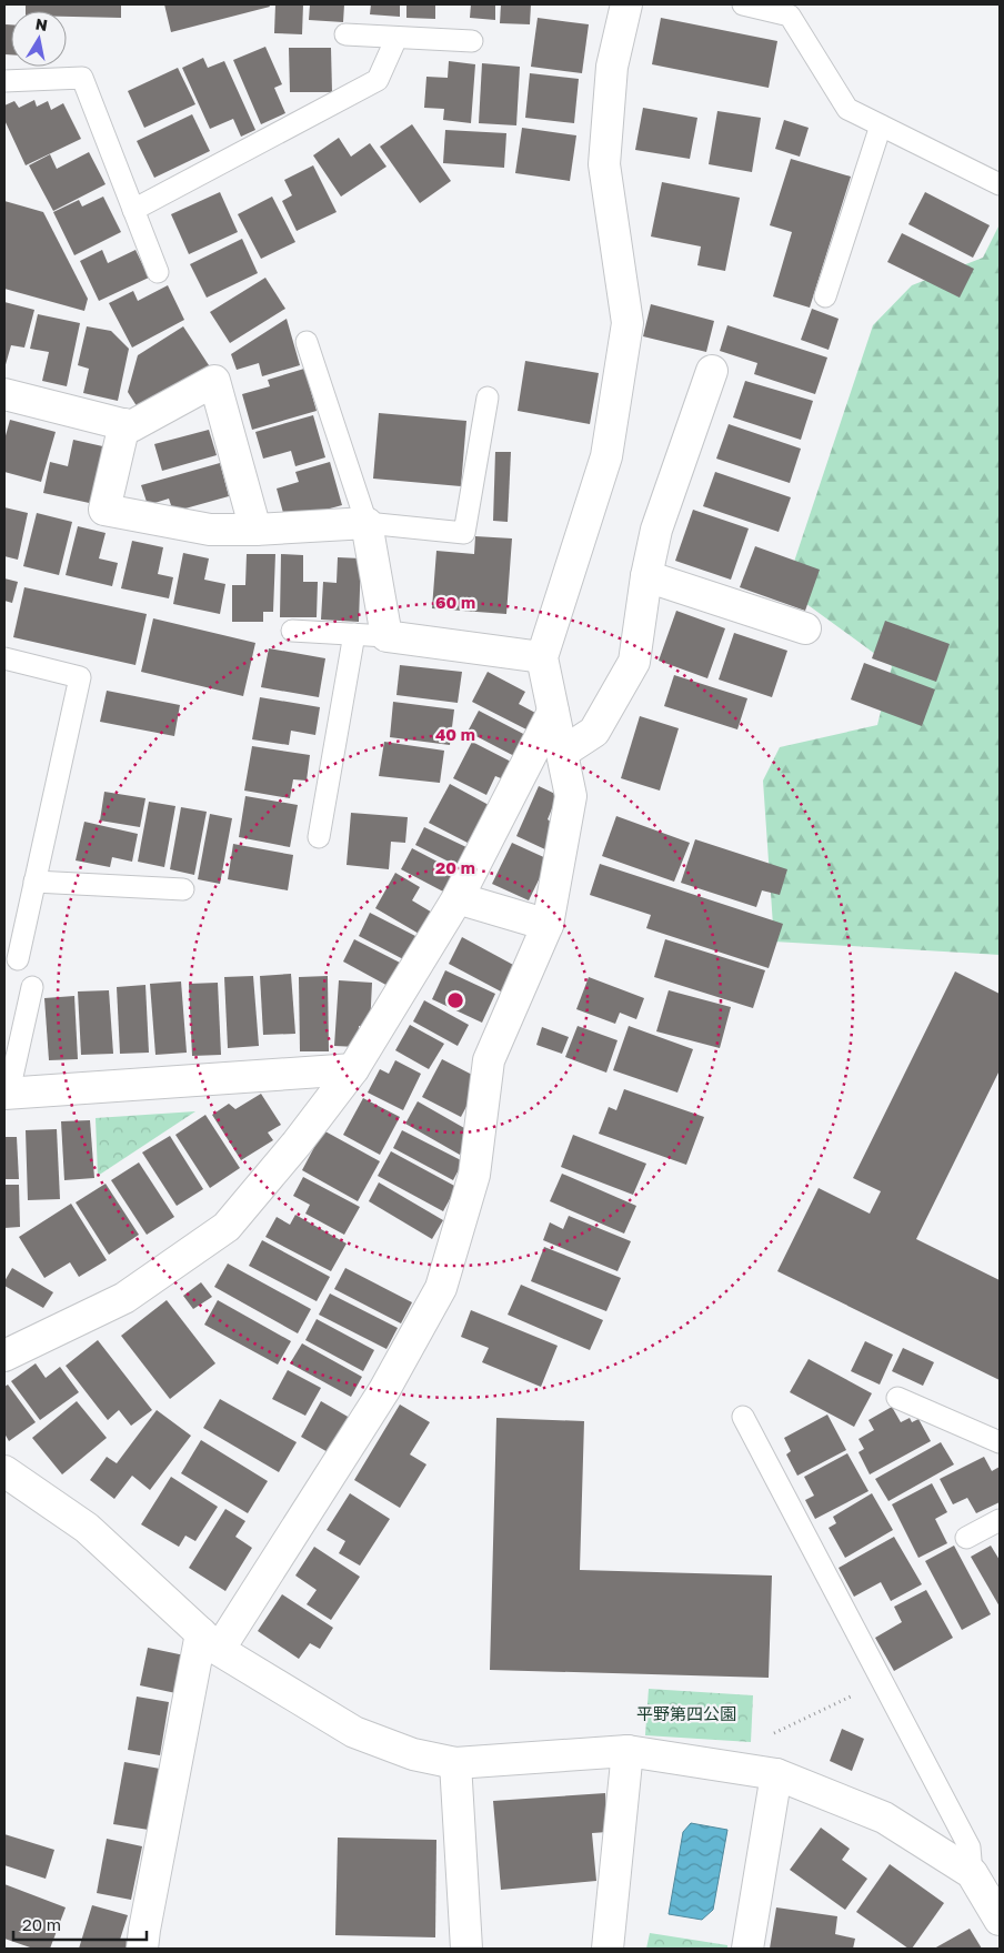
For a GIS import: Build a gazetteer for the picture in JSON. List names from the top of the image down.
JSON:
{
  "parks": ["平野第四公園"],
  "scale_bar": "20 m",
  "north": "top",
  "rings": ["60 m", "40 m", "20 m"]
}
